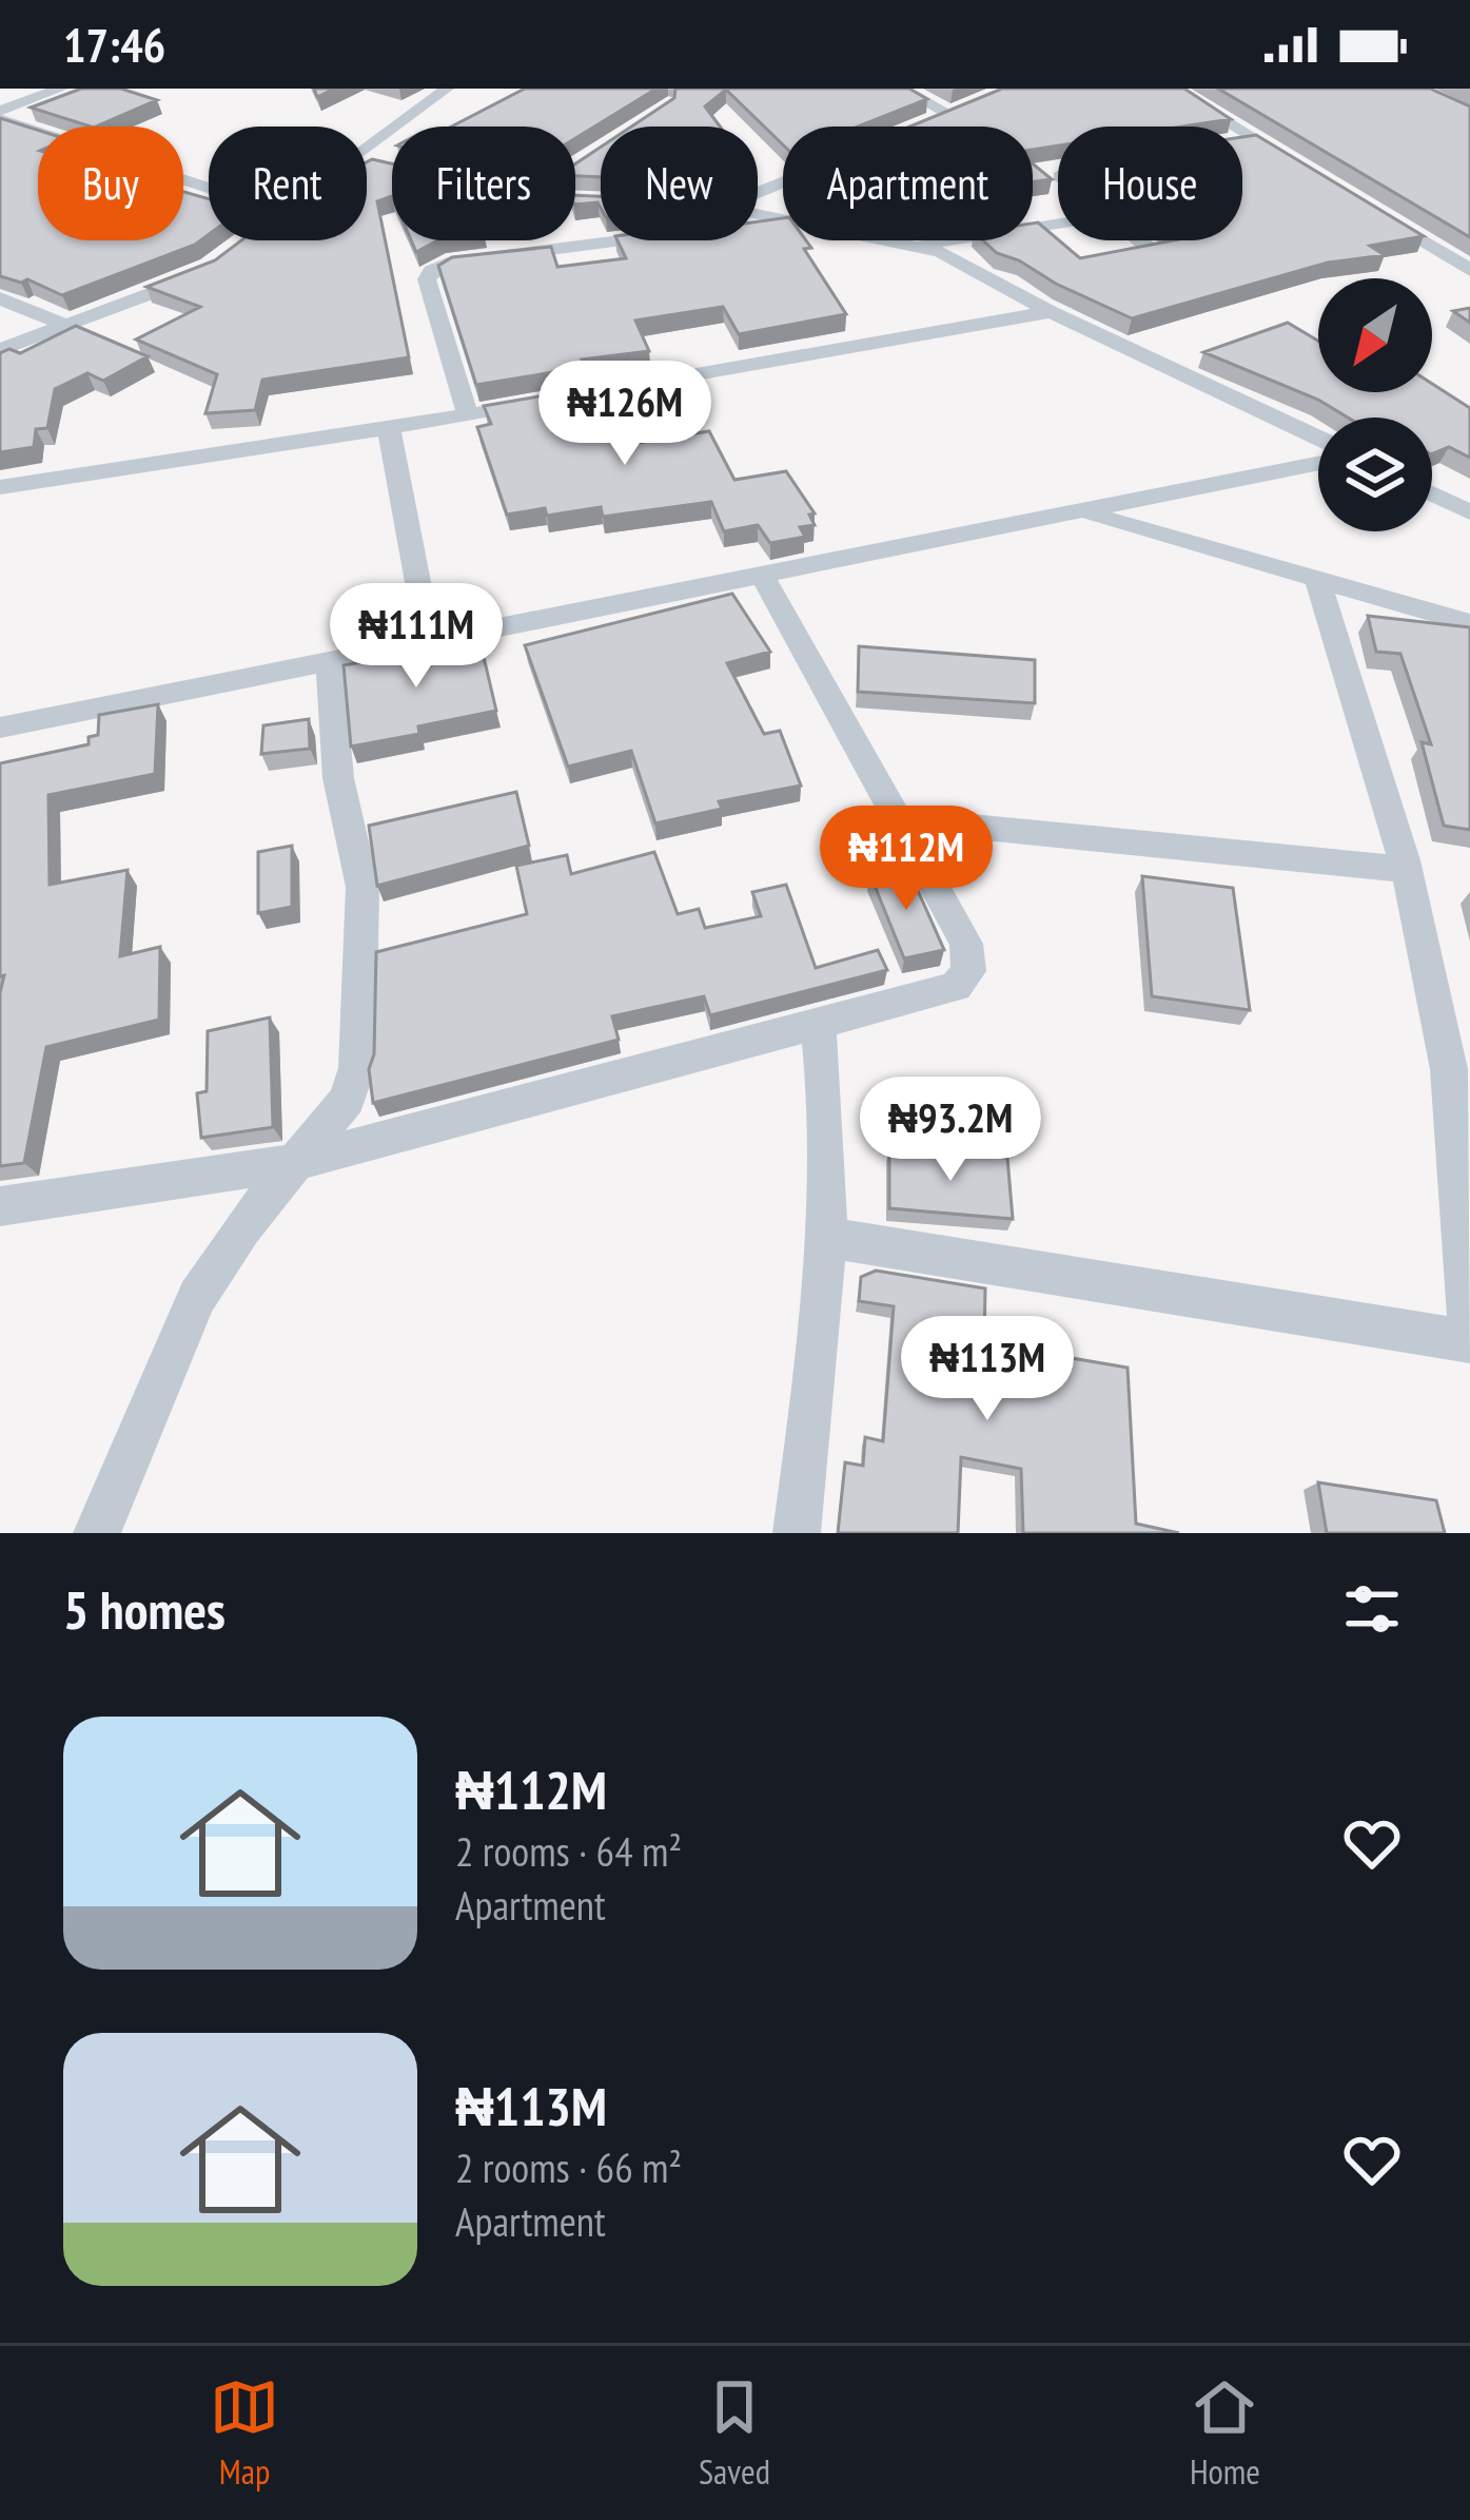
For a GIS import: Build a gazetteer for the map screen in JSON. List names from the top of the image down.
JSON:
{
  "north": "bottom left",
  "page": {
    "status": "17:46",
    "chip": [
      "Buy",
      "Rent",
      "Filters",
      "New",
      "Apartment",
      "House"
    ],
    "price": [
      "₦126M",
      "₦111M",
      "₦112M",
      "₦93.2M",
      "₦113M"
    ],
    "heading": "5 homes",
    "list": [
      {
        "name": "₦112M",
        "note": "2 rooms · 64 m² · Apartment"
      },
      {
        "name": "₦113M",
        "note": "2 rooms · 66 m² · Apartment"
      }
    ],
    "tabs": ["Map", "Saved", "Home"]
  }
}
